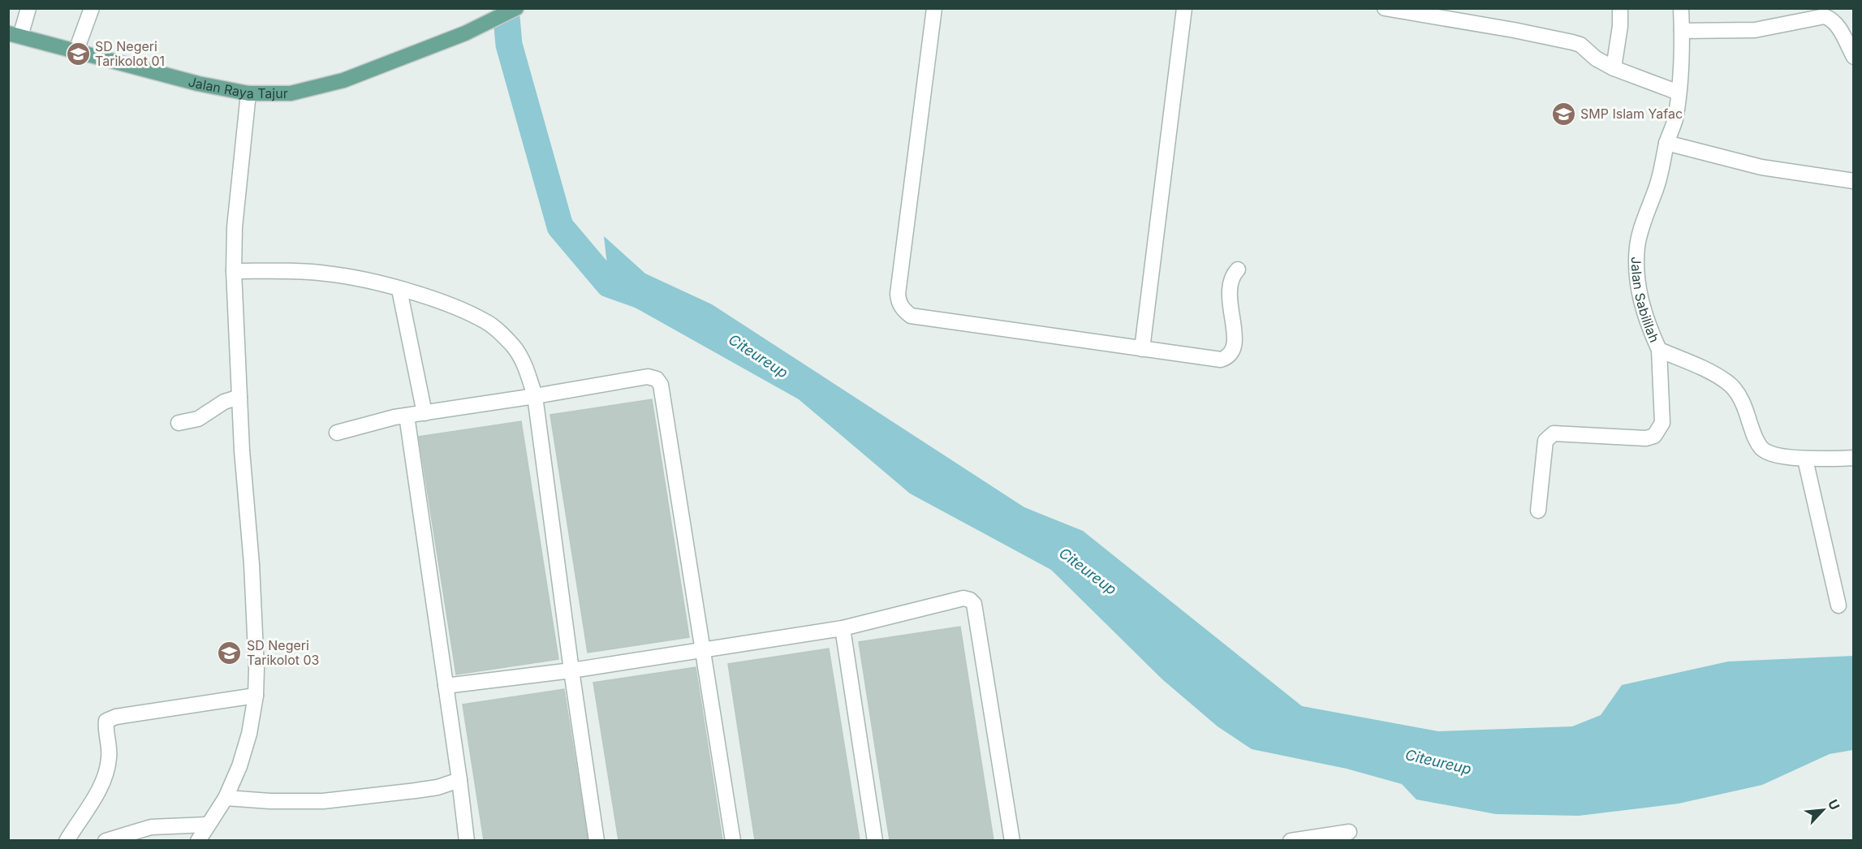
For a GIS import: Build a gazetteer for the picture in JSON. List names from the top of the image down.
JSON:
{
  "streets": {
    "main road": ["Jalan Raya Tajur"],
    "street": ["Jalan Sabililah"]
  },
  "water": ["Citeureup"],
  "places": {
    "school or university": ["SD Negeri Tarikolot 01", "SMP Islam Yafac", "SD Negeri Tarikolot 03"]
  },
  "north": "top right"
}
